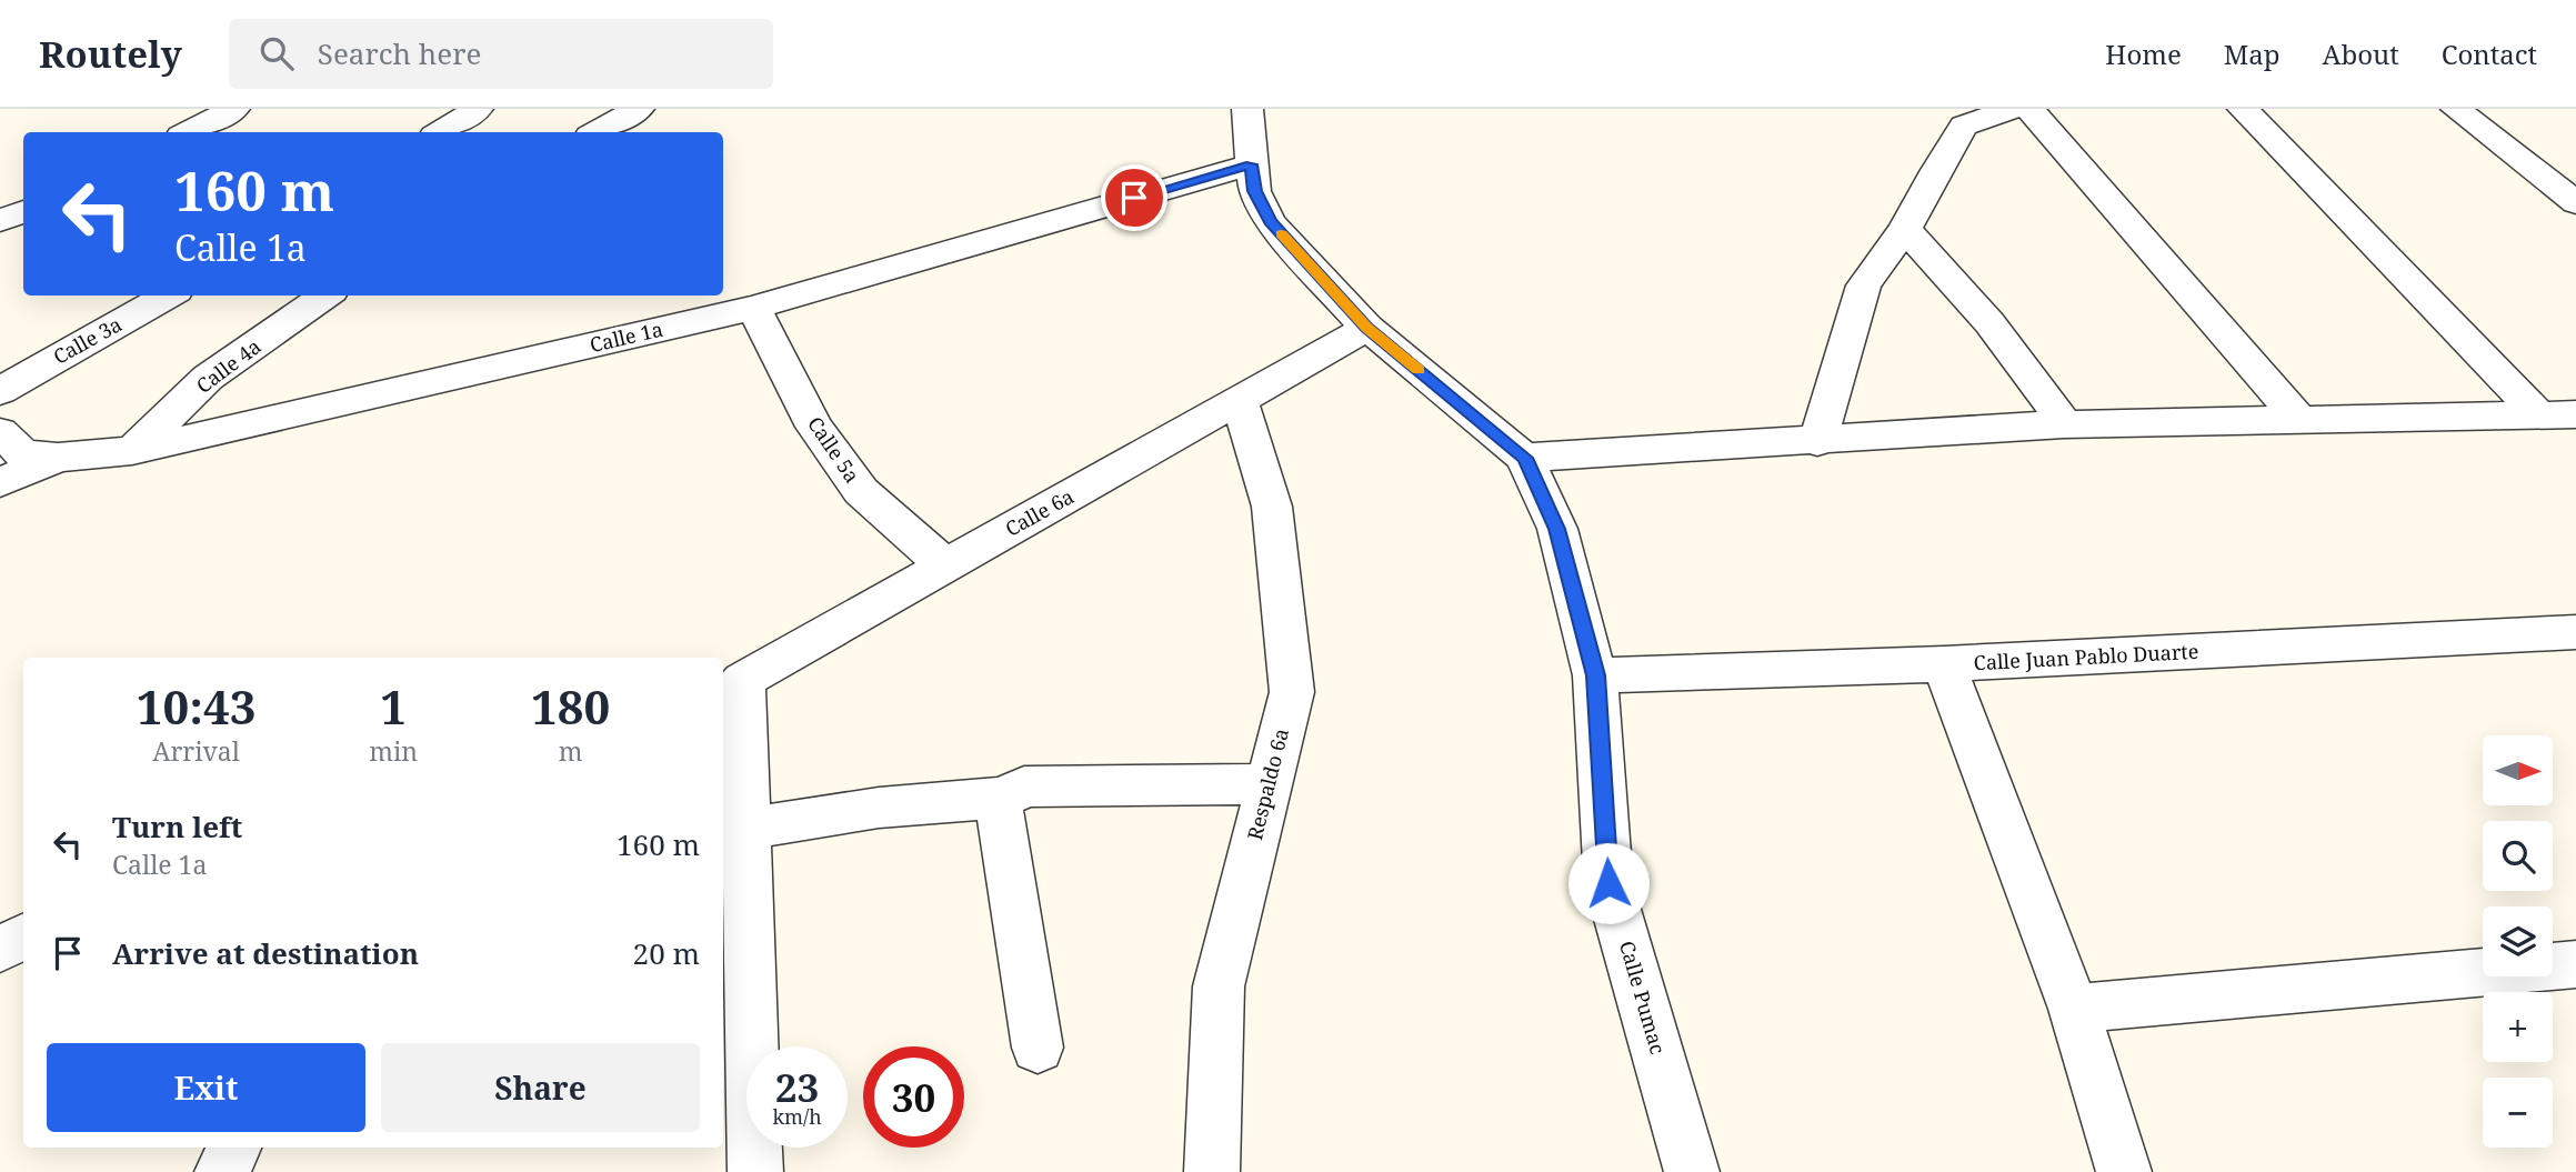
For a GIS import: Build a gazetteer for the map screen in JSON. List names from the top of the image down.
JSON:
{
  "streets": {
    "street": [
      "Calle 1a",
      "Calle 3a",
      "Calle 4a",
      "Calle 5a",
      "Calle 6a",
      "Calle Juan Pablo Duarte",
      "Respaldo 6a",
      "Calle Pumac"
    ]
  },
  "crossings": [
    ["Calle 1a", "Calle 4a"],
    ["Calle 1a", "Calle 5a"],
    ["Calle 1a", "Calle Pumac"],
    ["Calle 5a", "Calle 6a"],
    ["Calle 6a", "Respaldo 6a"],
    ["Calle 6a", "Calle Pumac"],
    ["Calle Juan Pablo Duarte", "Calle Pumac"]
  ],
  "north": "right",
  "page": {
    "header": "Routely",
    "search": "Search here",
    "nav": [
      "Home",
      "Map",
      "About",
      "Contact"
    ],
    "turn": ["160 m", "Calle 1a"],
    "eta": [
      "10:43",
      "Arrival",
      "1",
      "min",
      "180",
      "m"
    ],
    "map_buttons": ["+", "−"],
    "list": [
      {
        "name": "Turn left",
        "note": "Calle 1a",
        "value": "160 m"
      },
      {
        "name": "Arrive at destination",
        "value": "20 m"
      }
    ],
    "buttons": ["Exit", "Share"],
    "speed": "23 km/h",
    "limit": "30"
  }
}
